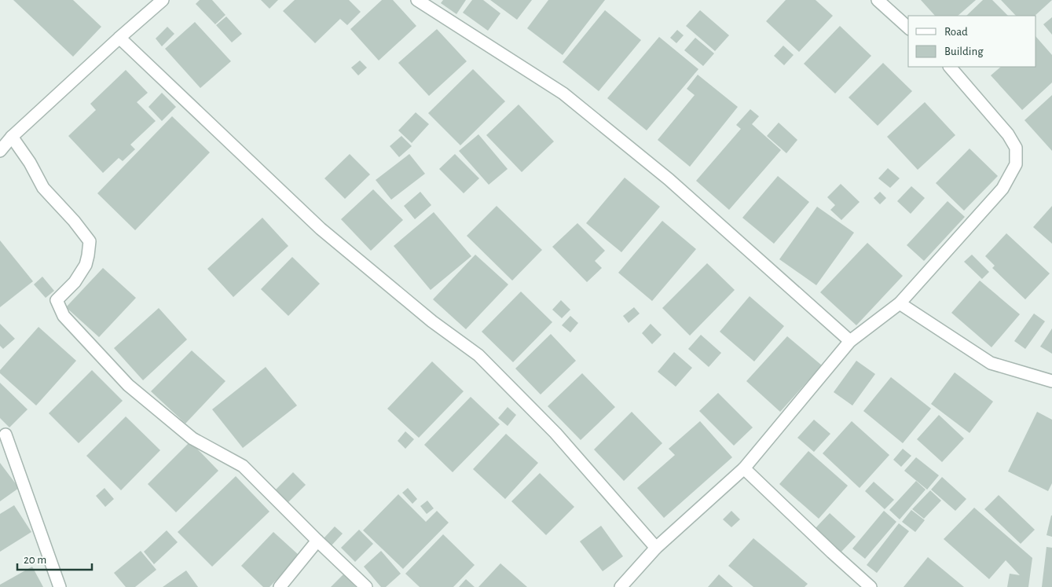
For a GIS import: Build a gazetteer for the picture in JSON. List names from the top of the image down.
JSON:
{
  "legend": ["Road", "Building"],
  "scale_bar": "20 m"
}
